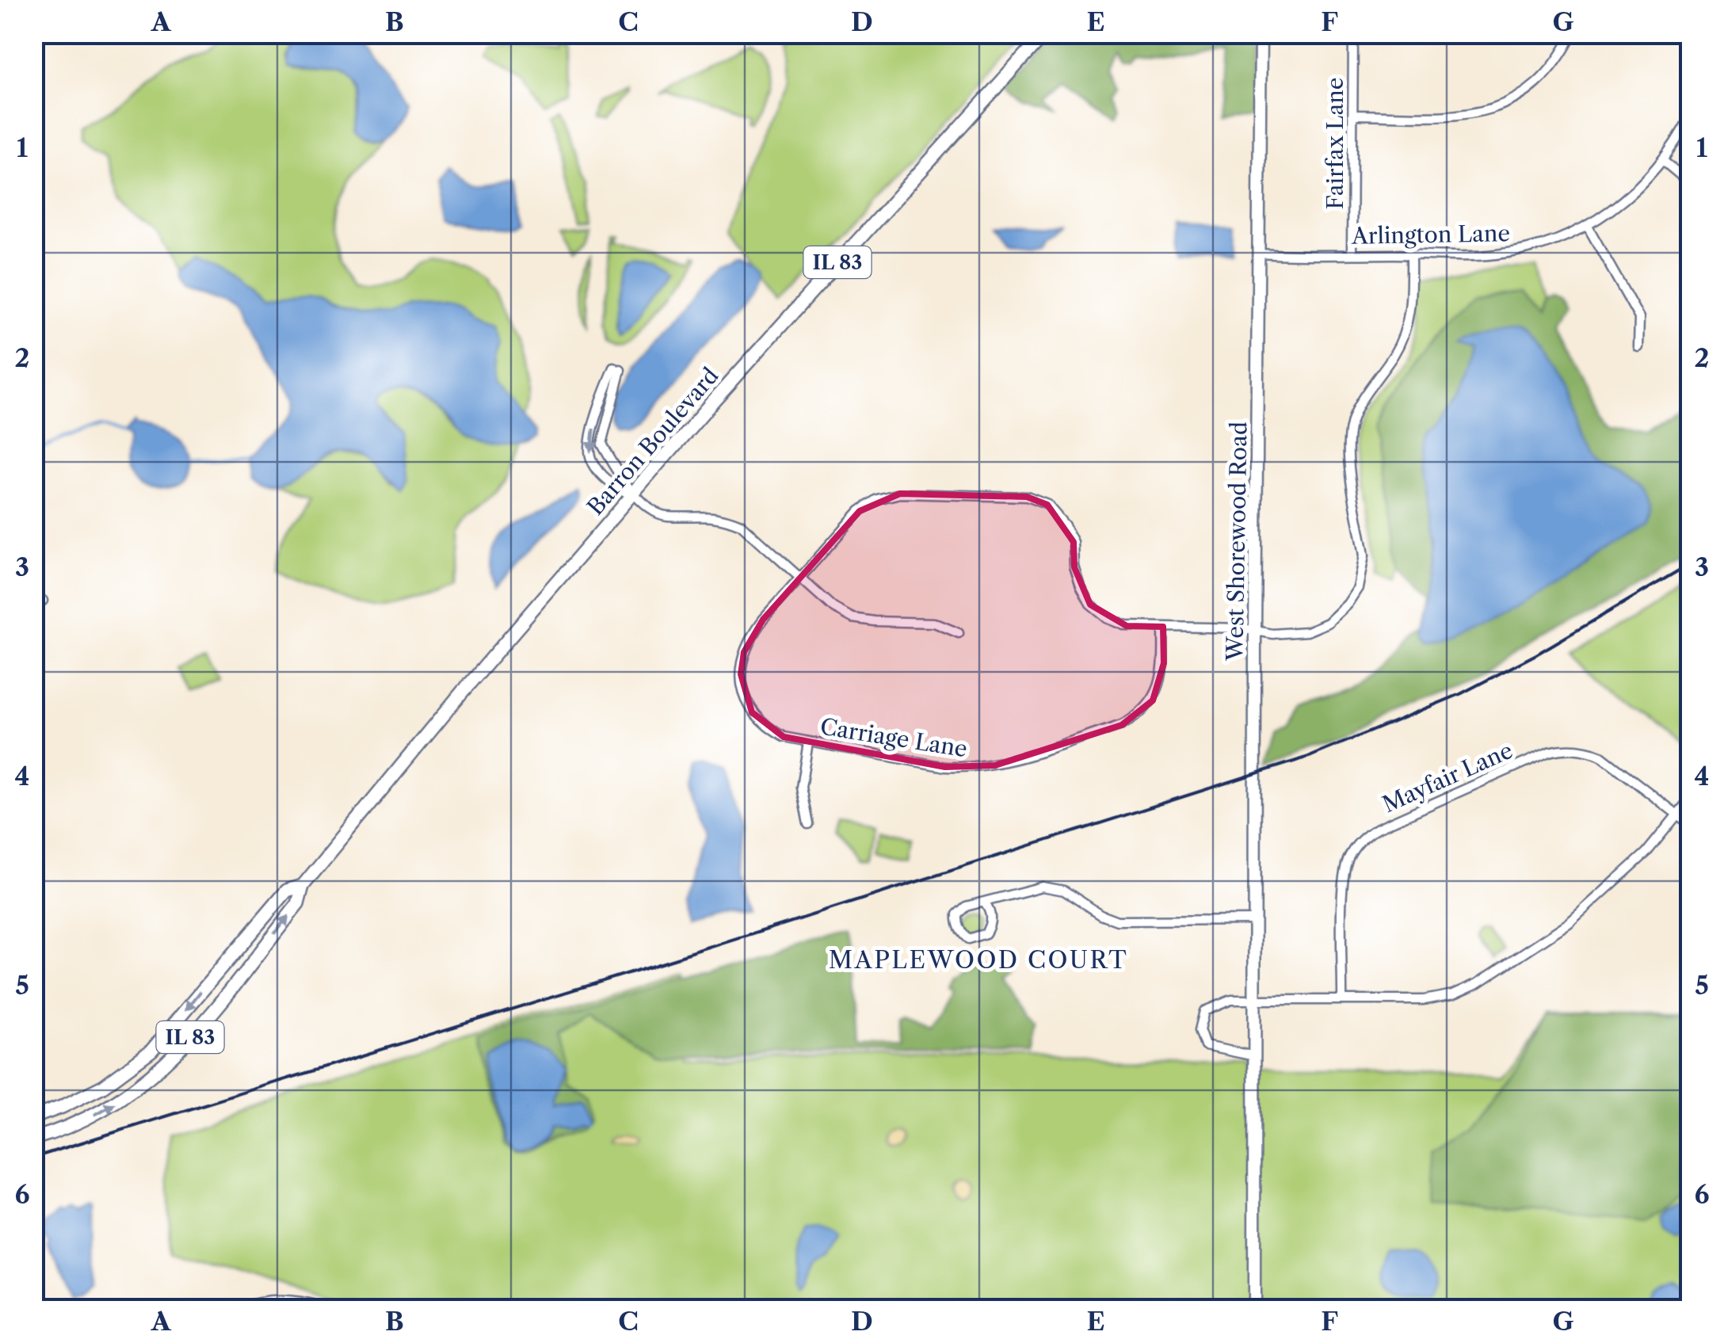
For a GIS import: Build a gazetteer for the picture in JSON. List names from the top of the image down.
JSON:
{
  "streets": {
    "main road": ["IL 83", "Barron Boulevard", "West Shorewood Road"],
    "street": [
      "Fairfax Lane",
      "Arlington Lane",
      "Carriage Lane",
      "Mayfair Lane"
    ]
  },
  "crossings": [
    ["Fairfax Lane", "Arlington Lane"],
    ["Arlington Lane", "West Shorewood Road"],
    ["Arlington Lane", "Carriage Lane"],
    ["West Shorewood Road", "Carriage Lane"]
  ],
  "districts": ["MAPLEWOOD COURT"],
  "grid": {
    "columns": [
      "A",
      "B",
      "C",
      "D",
      "E",
      "F",
      "G"
    ],
    "rows": [
      "1",
      "2",
      "3",
      "4",
      "5",
      "6"
    ]
  }
}
